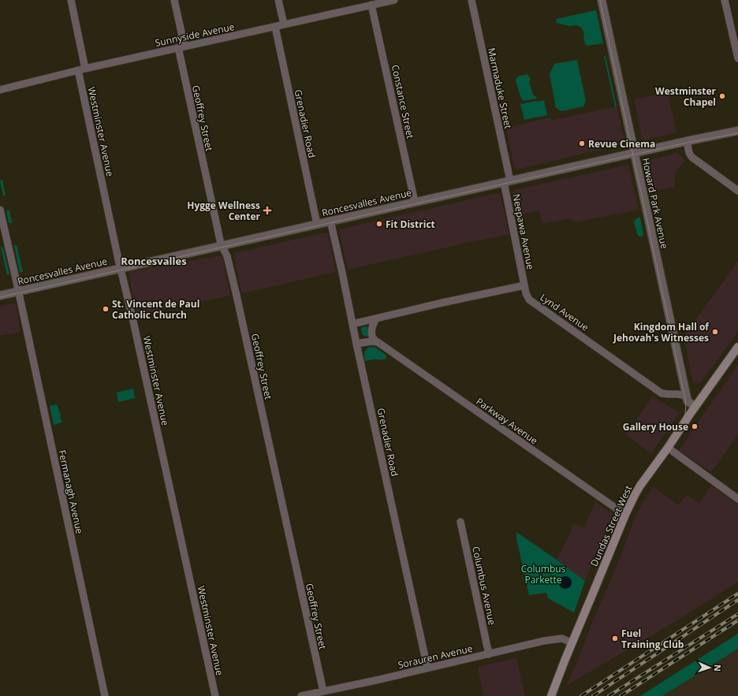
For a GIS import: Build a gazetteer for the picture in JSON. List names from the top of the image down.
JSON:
{
  "streets": {
    "main road": ["Dundas Street West"],
    "street": [
      "Sunnyside Avenue",
      "Marmaduke Street",
      "Constance Street",
      "Geoffrey Street",
      "Grenadier Road",
      "Westminster Avenue",
      "Roncesvalles Avenue",
      "Howard Park Avenue",
      "Neepawa Avenue",
      "Lynd Avenue",
      "Parkway Avenue",
      "Fermanagh Avenue",
      "Columbus Avenue",
      "Sorauren Avenue"
    ]
  },
  "crossings": [
    ["Sunnyside Avenue", "Constance Street"],
    ["Sunnyside Avenue", "Geoffrey Street"],
    ["Sunnyside Avenue", "Grenadier Road"],
    ["Sunnyside Avenue", "Westminster Avenue"],
    ["Marmaduke Street", "Roncesvalles Avenue"],
    ["Marmaduke Street", "Neepawa Avenue"],
    ["Constance Street", "Roncesvalles Avenue"],
    ["Geoffrey Street", "Roncesvalles Avenue"],
    ["Geoffrey Street", "Sorauren Avenue"],
    ["Grenadier Road", "Roncesvalles Avenue"],
    ["Grenadier Road", "Sorauren Avenue"],
    ["Westminster Avenue", "Roncesvalles Avenue"],
    ["Roncesvalles Avenue", "Howard Park Avenue"],
    ["Roncesvalles Avenue", "Neepawa Avenue"],
    ["Roncesvalles Avenue", "Fermanagh Avenue"],
    ["Howard Park Avenue", "Lynd Avenue"],
    ["Howard Park Avenue", "Dundas Street West"],
    ["Neepawa Avenue", "Lynd Avenue"],
    ["Parkway Avenue", "Dundas Street West"],
    ["Dundas Street West", "Sorauren Avenue"],
    ["Columbus Avenue", "Sorauren Avenue"]
  ],
  "districts": ["Roncesvalles"],
  "parks": ["Columbus Parkette"],
  "places": {
    "other": [
      "Westminster Chapel",
      "Revue Cinema",
      "Fit District",
      "St. Vincent de Paul Catholic Church",
      "Kingdom Hall of Jehovah's Witnesses",
      "Gallery House",
      "Fuel Training Club"
    ],
    "health": ["Hygge Wellness Center"]
  },
  "north": "right"
}
